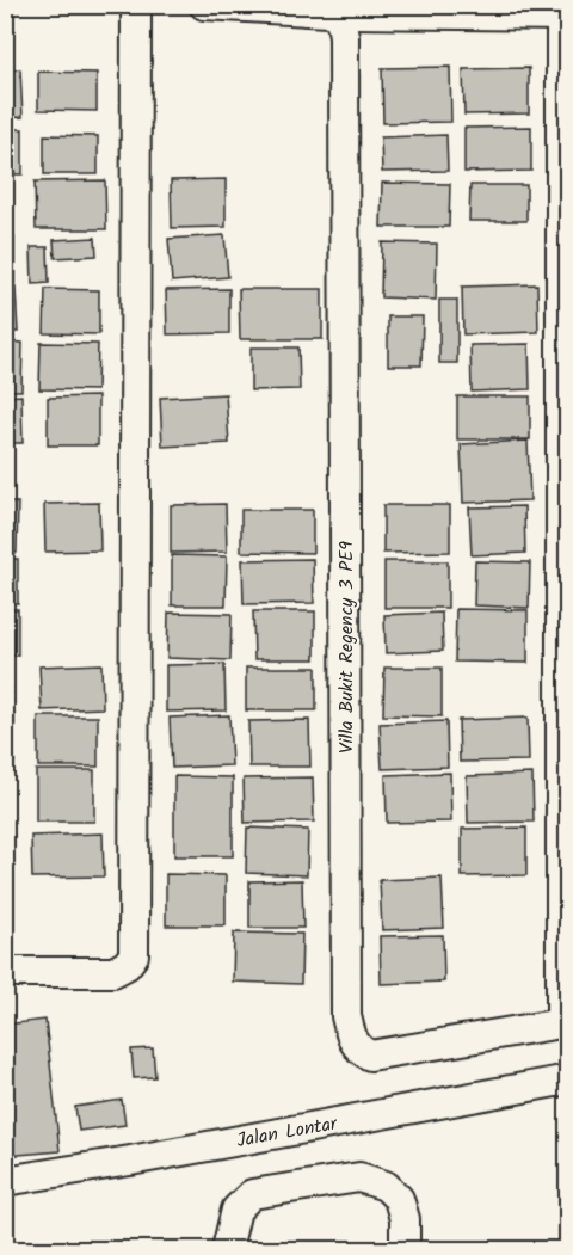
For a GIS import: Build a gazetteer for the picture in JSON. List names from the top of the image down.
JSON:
{
  "streets": {
    "street": ["Villa Bukit Regency 3 PE9", "Jalan Lontar"]
  }
}
